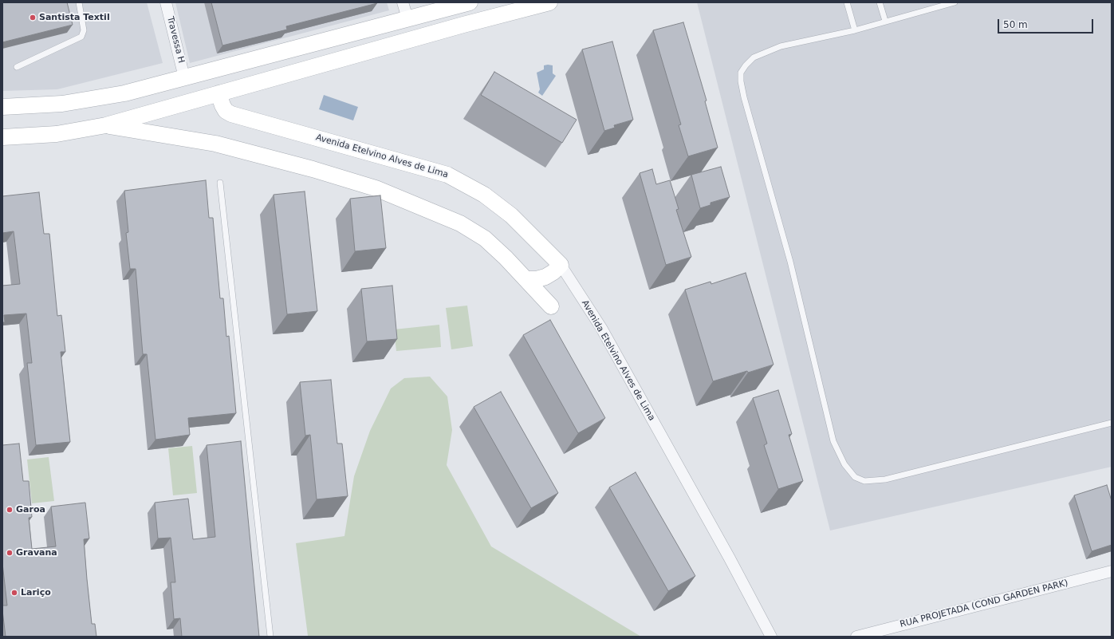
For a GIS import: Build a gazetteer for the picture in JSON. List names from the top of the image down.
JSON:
{
  "streets": {
    "main road": ["Avenida Etelvino Alves de Lima"],
    "street": ["Travessa H", "RUA PROJETADA (COND GARDEN PARK)"]
  },
  "places": [
    "Santista Textil",
    "Garoa",
    "Gravana",
    "Lariço"
  ],
  "scale_bar": "50 m"
}
